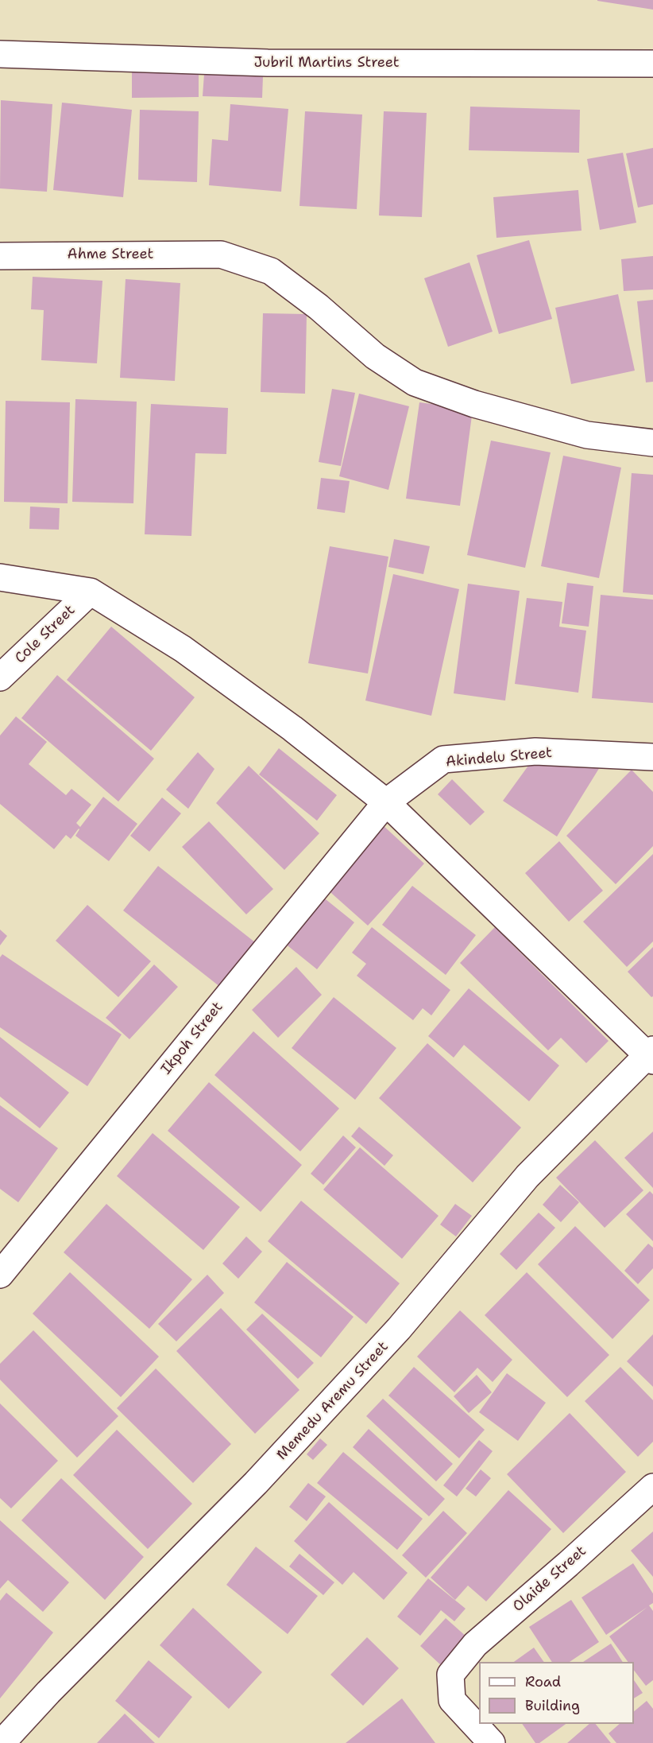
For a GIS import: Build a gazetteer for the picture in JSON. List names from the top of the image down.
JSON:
{
  "streets": {
    "street": [
      "Jubril Martins Street",
      "Ahme Street",
      "Cole Street",
      "Akindelu Street",
      "Ikpoh Street",
      "Memedu Aremu Street",
      "Olaide Street"
    ]
  },
  "crossings": [
    ["Akindelu Street", "Ikpoh Street"]
  ],
  "legend": ["Road", "Building"]
}
